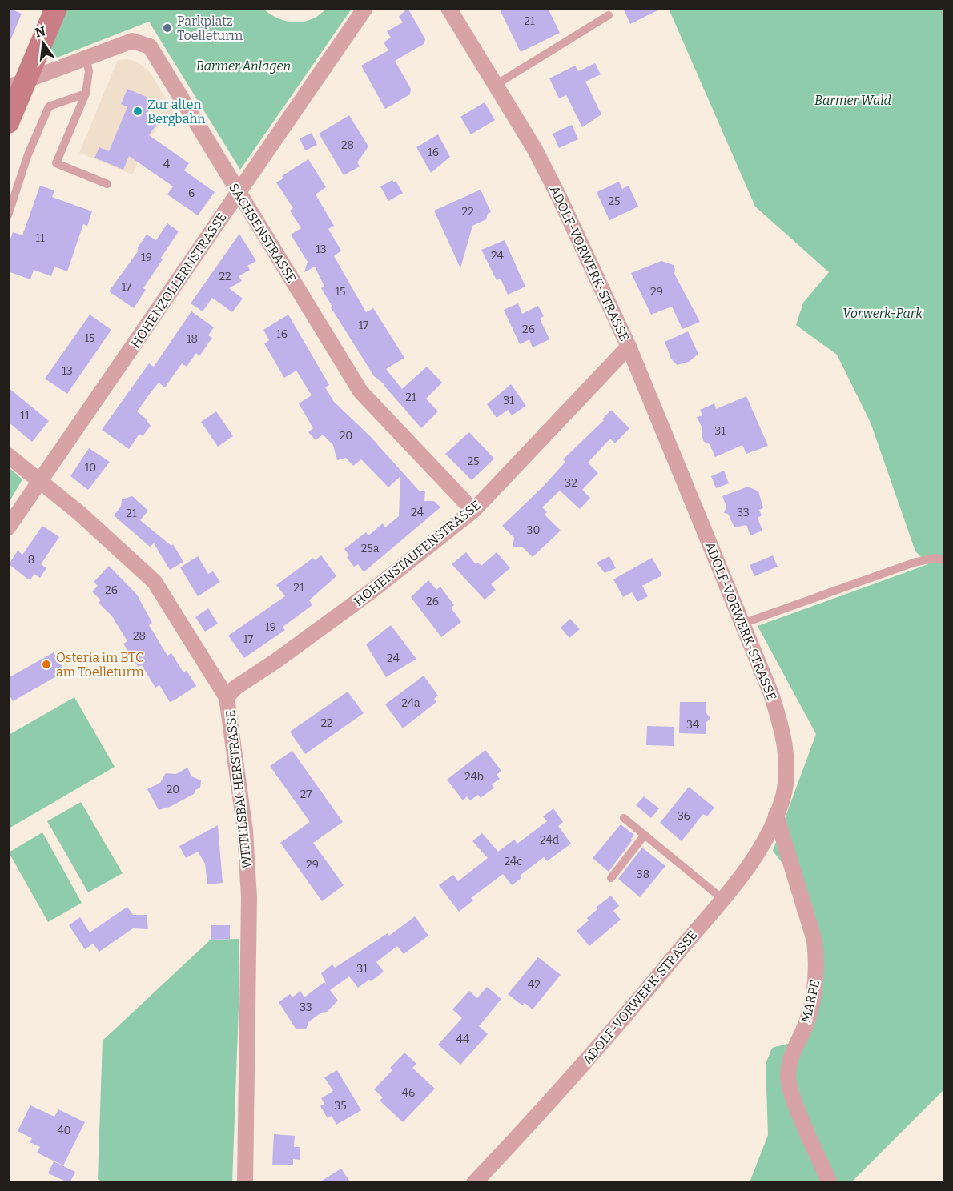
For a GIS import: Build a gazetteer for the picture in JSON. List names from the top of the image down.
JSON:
{
  "streets": {
    "street": [
      "SACHSENSTRASSE",
      "ADOLF-VORWERK-STRASSE",
      "HOHENZOLLERNSTRASSE",
      "HOHENSTAUFENSTRASSE",
      "WITTELSBACHERSTRASSE",
      "MARPE"
    ]
  },
  "crossings": [
    ["SACHSENSTRASSE", "HOHENZOLLERNSTRASSE"],
    ["SACHSENSTRASSE", "HOHENSTAUFENSTRASSE"],
    ["ADOLF-VORWERK-STRASSE", "HOHENSTAUFENSTRASSE"],
    ["ADOLF-VORWERK-STRASSE", "MARPE"],
    ["HOHENZOLLERNSTRASSE", "WITTELSBACHERSTRASSE"],
    ["HOHENSTAUFENSTRASSE", "WITTELSBACHERSTRASSE"]
  ],
  "parks": ["Barmer Anlagen", "Barmer Wald", "Vorwerk-Park"],
  "places": ["Parkplatz Toelleturm", "Zur alten Bergbahn", "Osteria im BTC am Toelleturm"],
  "house_numbers": [
    "21",
    "28",
    "16",
    "4",
    "6",
    "25",
    "22",
    "11",
    "13",
    "24",
    "19",
    "22",
    "17",
    "15",
    "29",
    "17",
    "26",
    "16",
    "15",
    "18",
    "13",
    "21",
    "31",
    "11",
    "31",
    "20",
    "25",
    "10",
    "32",
    "24",
    "33",
    "21",
    "30",
    "25a",
    "8",
    "21",
    "26",
    "26",
    "19",
    "28",
    "17",
    "24",
    "24a",
    "22",
    "34",
    "24b",
    "20",
    "27",
    "36",
    "24d",
    "24c",
    "29",
    "38",
    "31",
    "42",
    "33",
    "44",
    "46",
    "35",
    "40"
  ],
  "north": "top"
}
